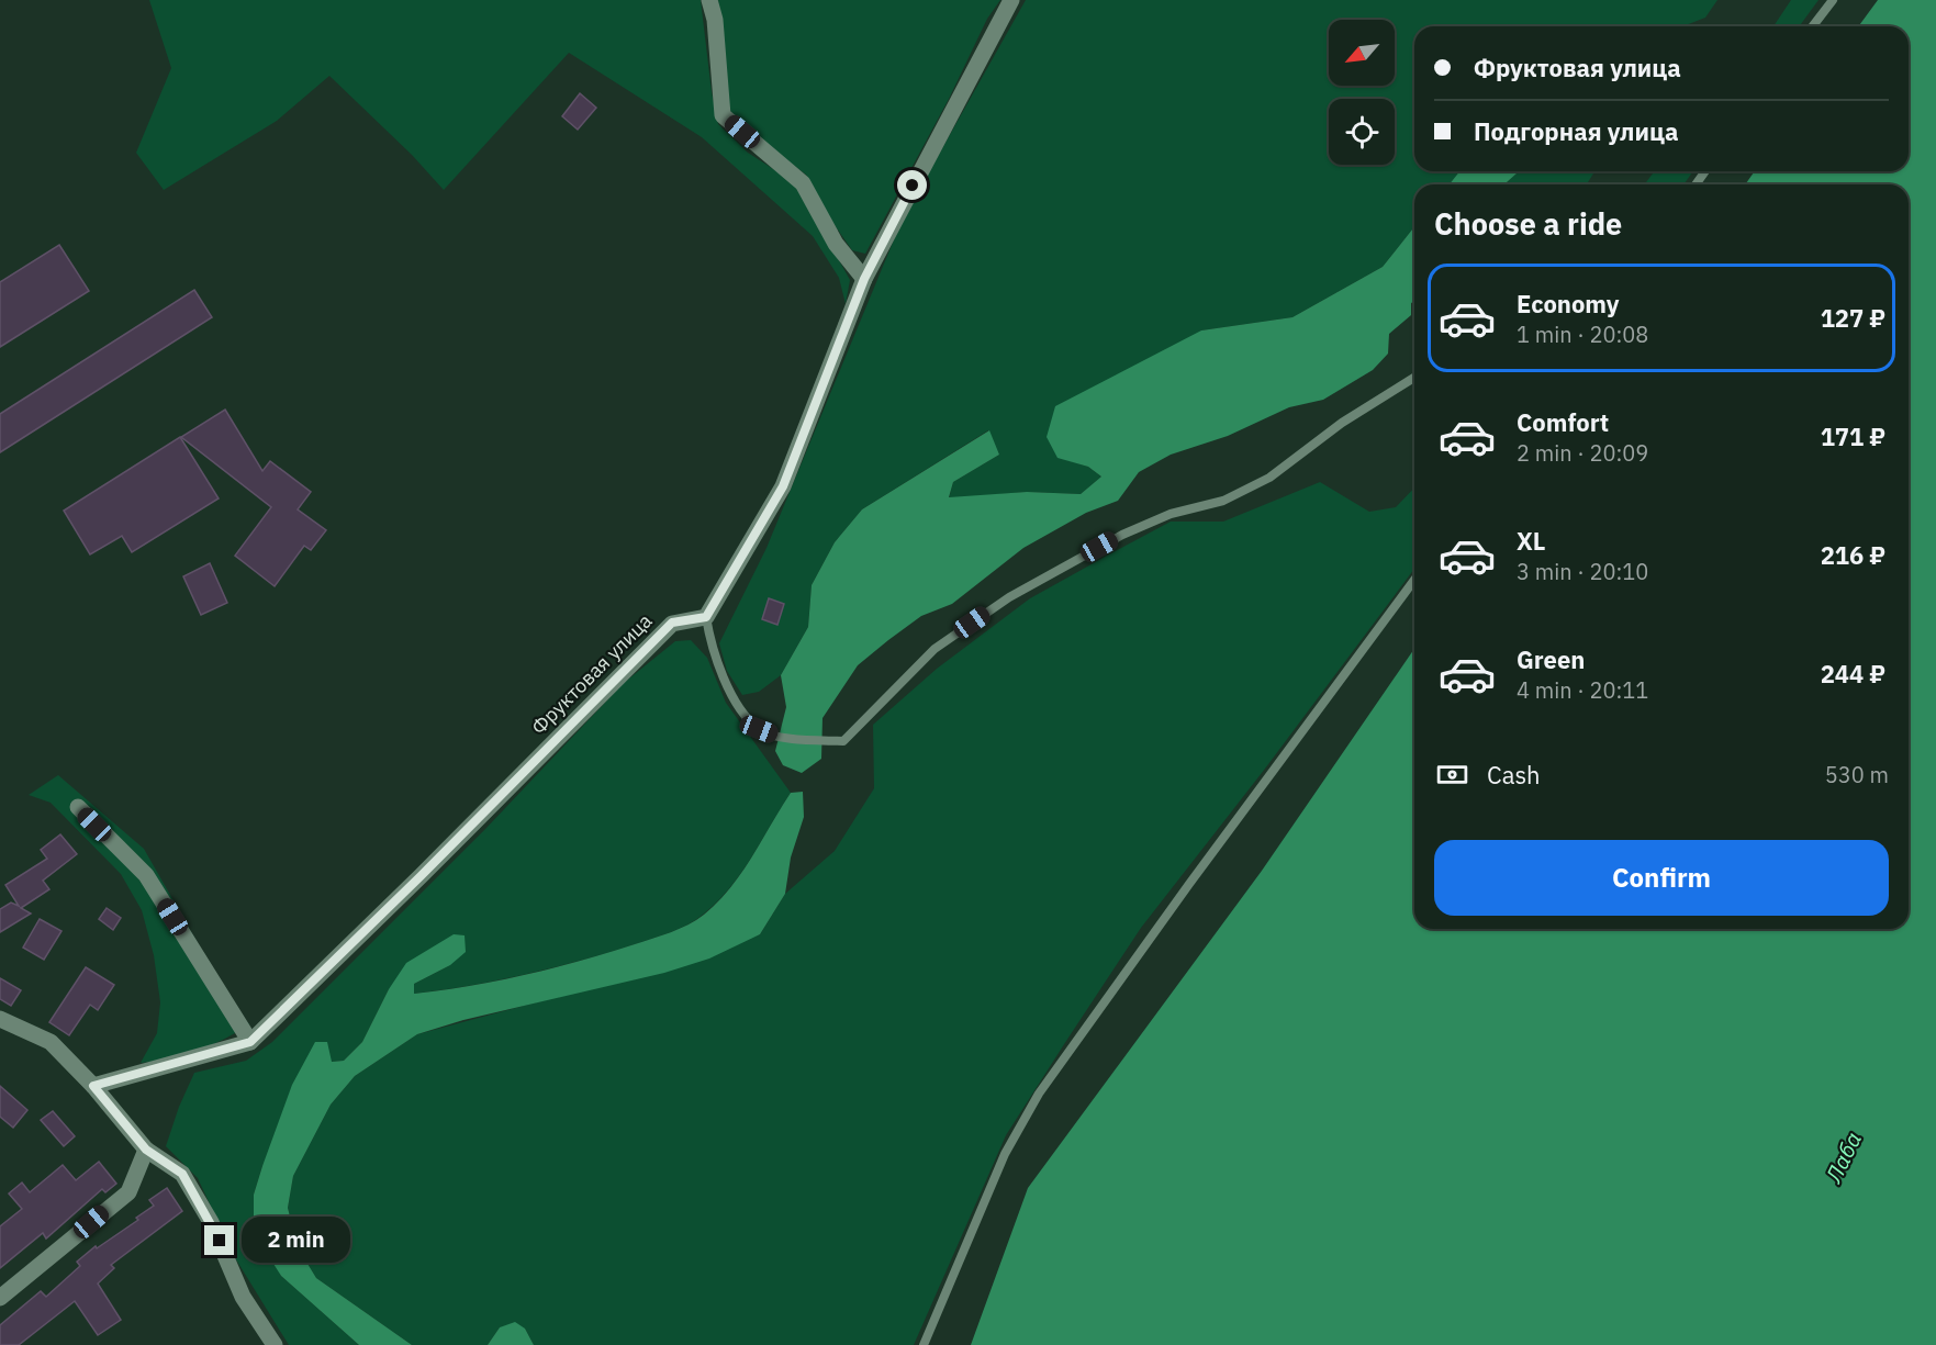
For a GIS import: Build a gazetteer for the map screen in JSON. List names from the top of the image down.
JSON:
{
  "streets": {
    "street": ["Фруктовая улица"]
  },
  "water": ["Лаба"],
  "north": "bottom left",
  "page": {
    "banner": ["Фруктовая улица", "Подгорная улица"],
    "heading": "Choose a ride",
    "list": [
      {
        "name": "Economy",
        "note": "1 min · 20:08",
        "value": "127 ₽"
      },
      {
        "name": "Comfort",
        "note": "2 min · 20:09",
        "value": "171 ₽"
      },
      {
        "name": "XL",
        "note": "3 min · 20:10",
        "value": "216 ₽"
      },
      {
        "name": "Green",
        "note": "4 min · 20:11",
        "value": "244 ₽"
      }
    ],
    "pay": ["Cash", "530 m"],
    "buttons": "Confirm",
    "bubble": "2 min"
  }
}
